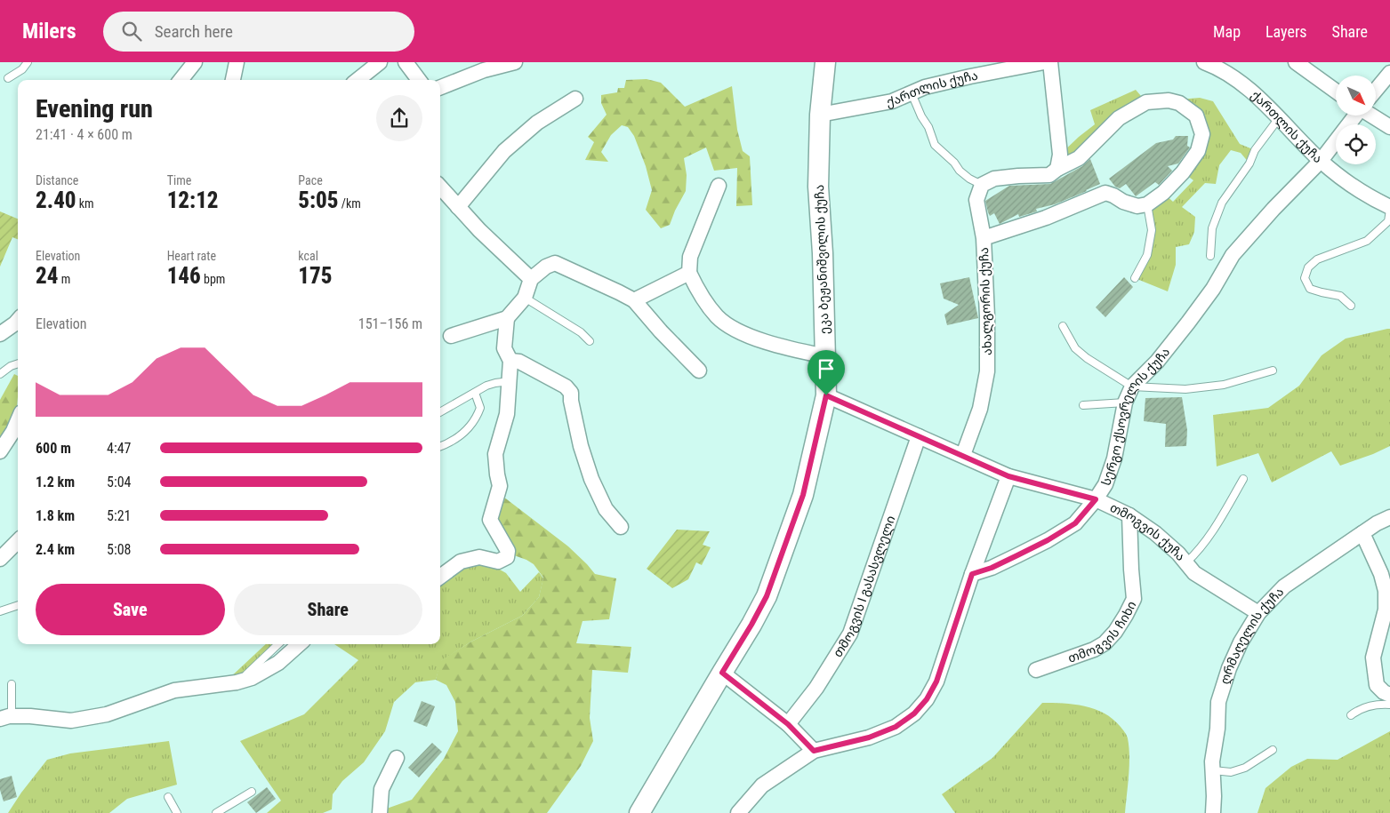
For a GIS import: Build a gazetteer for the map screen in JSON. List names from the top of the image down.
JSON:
{
  "streets": {
    "street": [
      "ქართლის ქუჩა",
      "ეკა ბეჟანიშვილის ქუჩა",
      "ახალგორის ქუჩა",
      "სერგო ქსოვრელის ქუჩა",
      "თმოგვის ქუჩა",
      "თმოგვის I გასასვლელი",
      "თმოგვის ჩიხი",
      "ღრმაღელის ქუჩა"
    ]
  },
  "crossings": [
    ["ქართლის ქუჩა", "ეკა ბეჟანიშვილის ქუჩა"],
    ["ქართლის ქუჩა", "სერგო ქსოვრელის ქუჩა"],
    ["ეკა ბეჟანიშვილის ქუჩა", "თმოგვის ქუჩა"],
    ["ახალგორის ქუჩა", "თმოგვის ქუჩა"],
    ["სერგო ქსოვრელის ქუჩა", "თმოგვის ქუჩა"],
    ["თმოგვის ქუჩა", "თმოგვის I გასასვლელი"],
    ["თმოგვის ქუჩა", "თმოგვის ჩიხი"],
    ["თმოგვის ქუჩა", "ღრმაღელის ქუჩა"]
  ],
  "north": "bottom right",
  "page": {
    "header": "Milers",
    "search": "Search here",
    "nav": ["Map", "Layers", "Share"],
    "heading": ["Evening run", "21:41 · 4 × 600 m"],
    "stats": [
      ["Distance", "2.40 km"],
      ["Time", "12:12"],
      ["Pace", "5:05 /km"],
      ["Elevation", "24 m"],
      ["Heart rate", "146 bpm"],
      ["kcal", "175"]
    ],
    "chart": ["Elevation", "151–156 m"],
    "list": [
      {
        "name": "600 m",
        "note": "4:47"
      },
      {
        "name": "1.2 km",
        "note": "5:04"
      },
      {
        "name": "1.8 km",
        "note": "5:21"
      },
      {
        "name": "2.4 km",
        "note": "5:08"
      }
    ],
    "buttons": ["Save", "Share"]
  }
}
